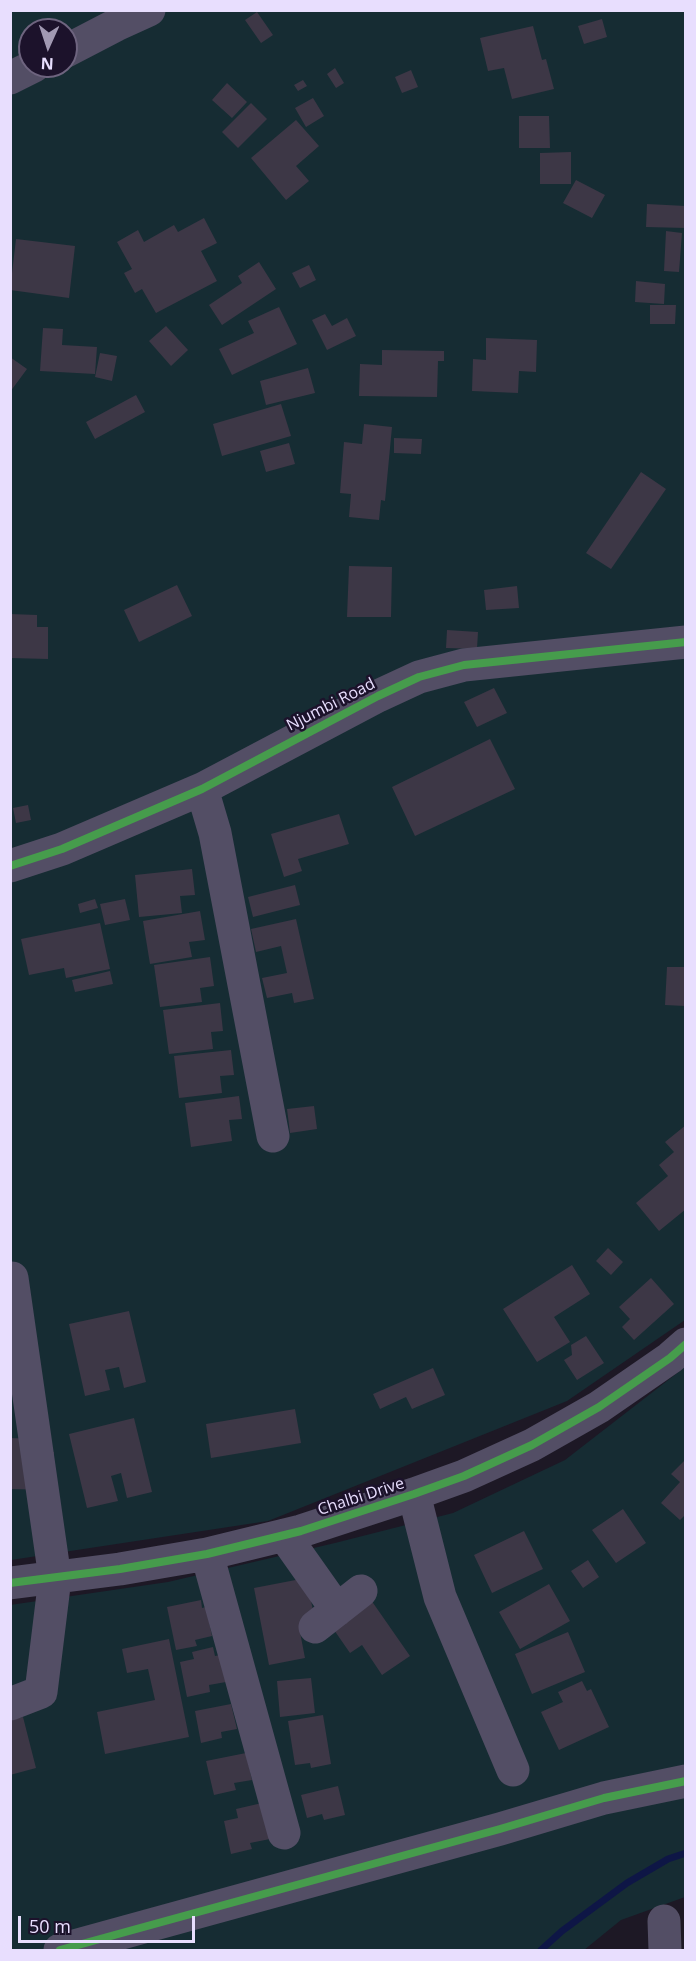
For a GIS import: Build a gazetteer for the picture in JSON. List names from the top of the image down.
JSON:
{
  "streets": {
    "street": ["Njumbi Road", "Chalbi Drive"]
  },
  "scale_bar": "50 m",
  "north": "bottom"
}
